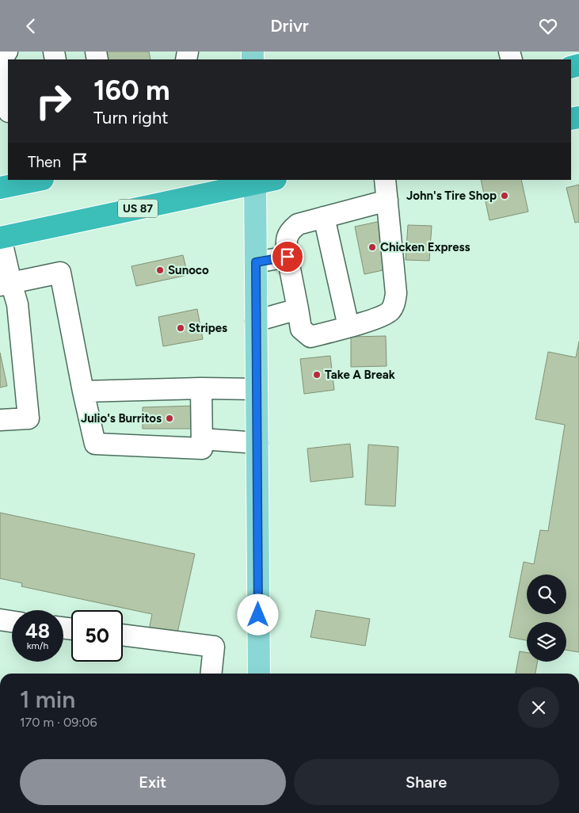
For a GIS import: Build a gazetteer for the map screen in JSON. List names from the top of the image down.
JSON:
{
  "streets": {
    "highway": ["US 87"]
  },
  "places": [
    "John's Tire Shop",
    "Chicken Express",
    "Sunoco",
    "Stripes",
    "Take A Break",
    "Julio's Burritos"
  ],
  "page": {
    "header": "Drivr",
    "turn": ["160 m", "Turn right"],
    "then": "Then",
    "speed": "48 km/h",
    "limit": "50",
    "heading": ["1 min", "170 m · 09:06"],
    "buttons": ["Exit", "Share"]
  }
}
